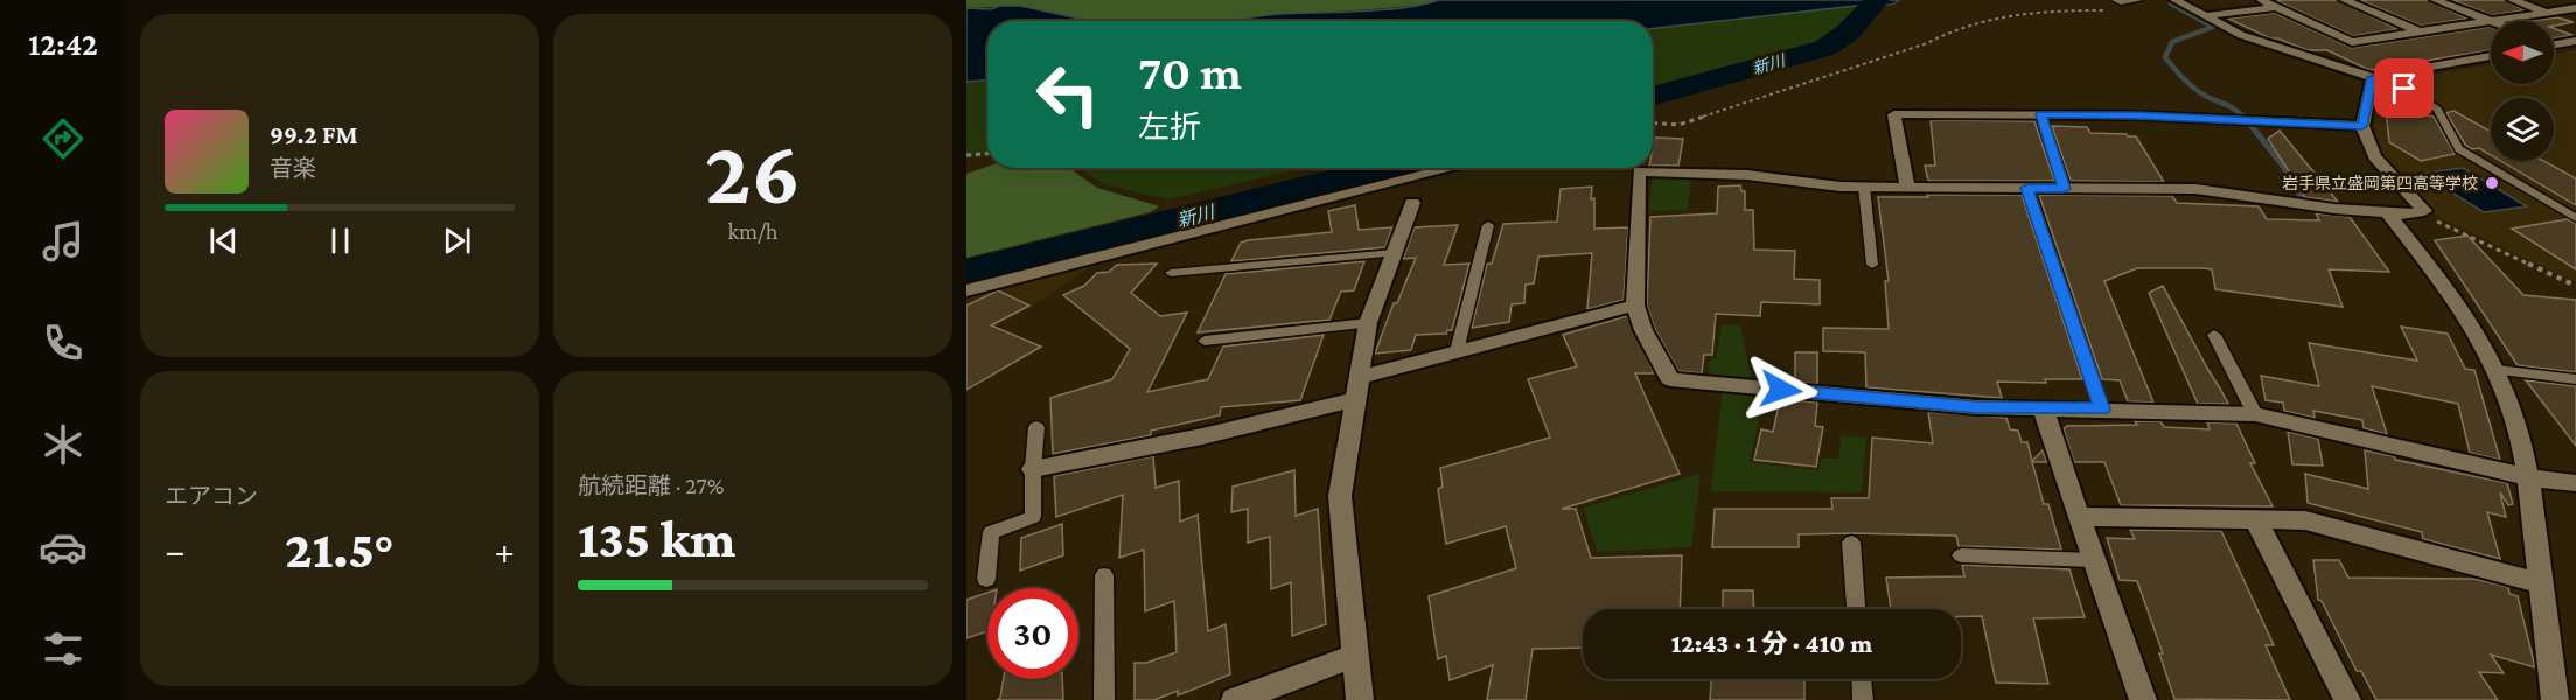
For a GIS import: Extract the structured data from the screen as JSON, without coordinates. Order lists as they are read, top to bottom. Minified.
{"water":["新川"],"places":["岩手県立盛岡第四高等学校"],"north":"left","page":{"tabs":"12:42","tile":[["26","km/h"],"エアコン",["航続距離 · 27%","135 km"]],"turn":["70 m","左折"],"song":["99.2 FM","音楽"],"heat":["−","21.5°","+"],"limit":"30","trip":"12:43 · 1 分 · 410 m"}}
